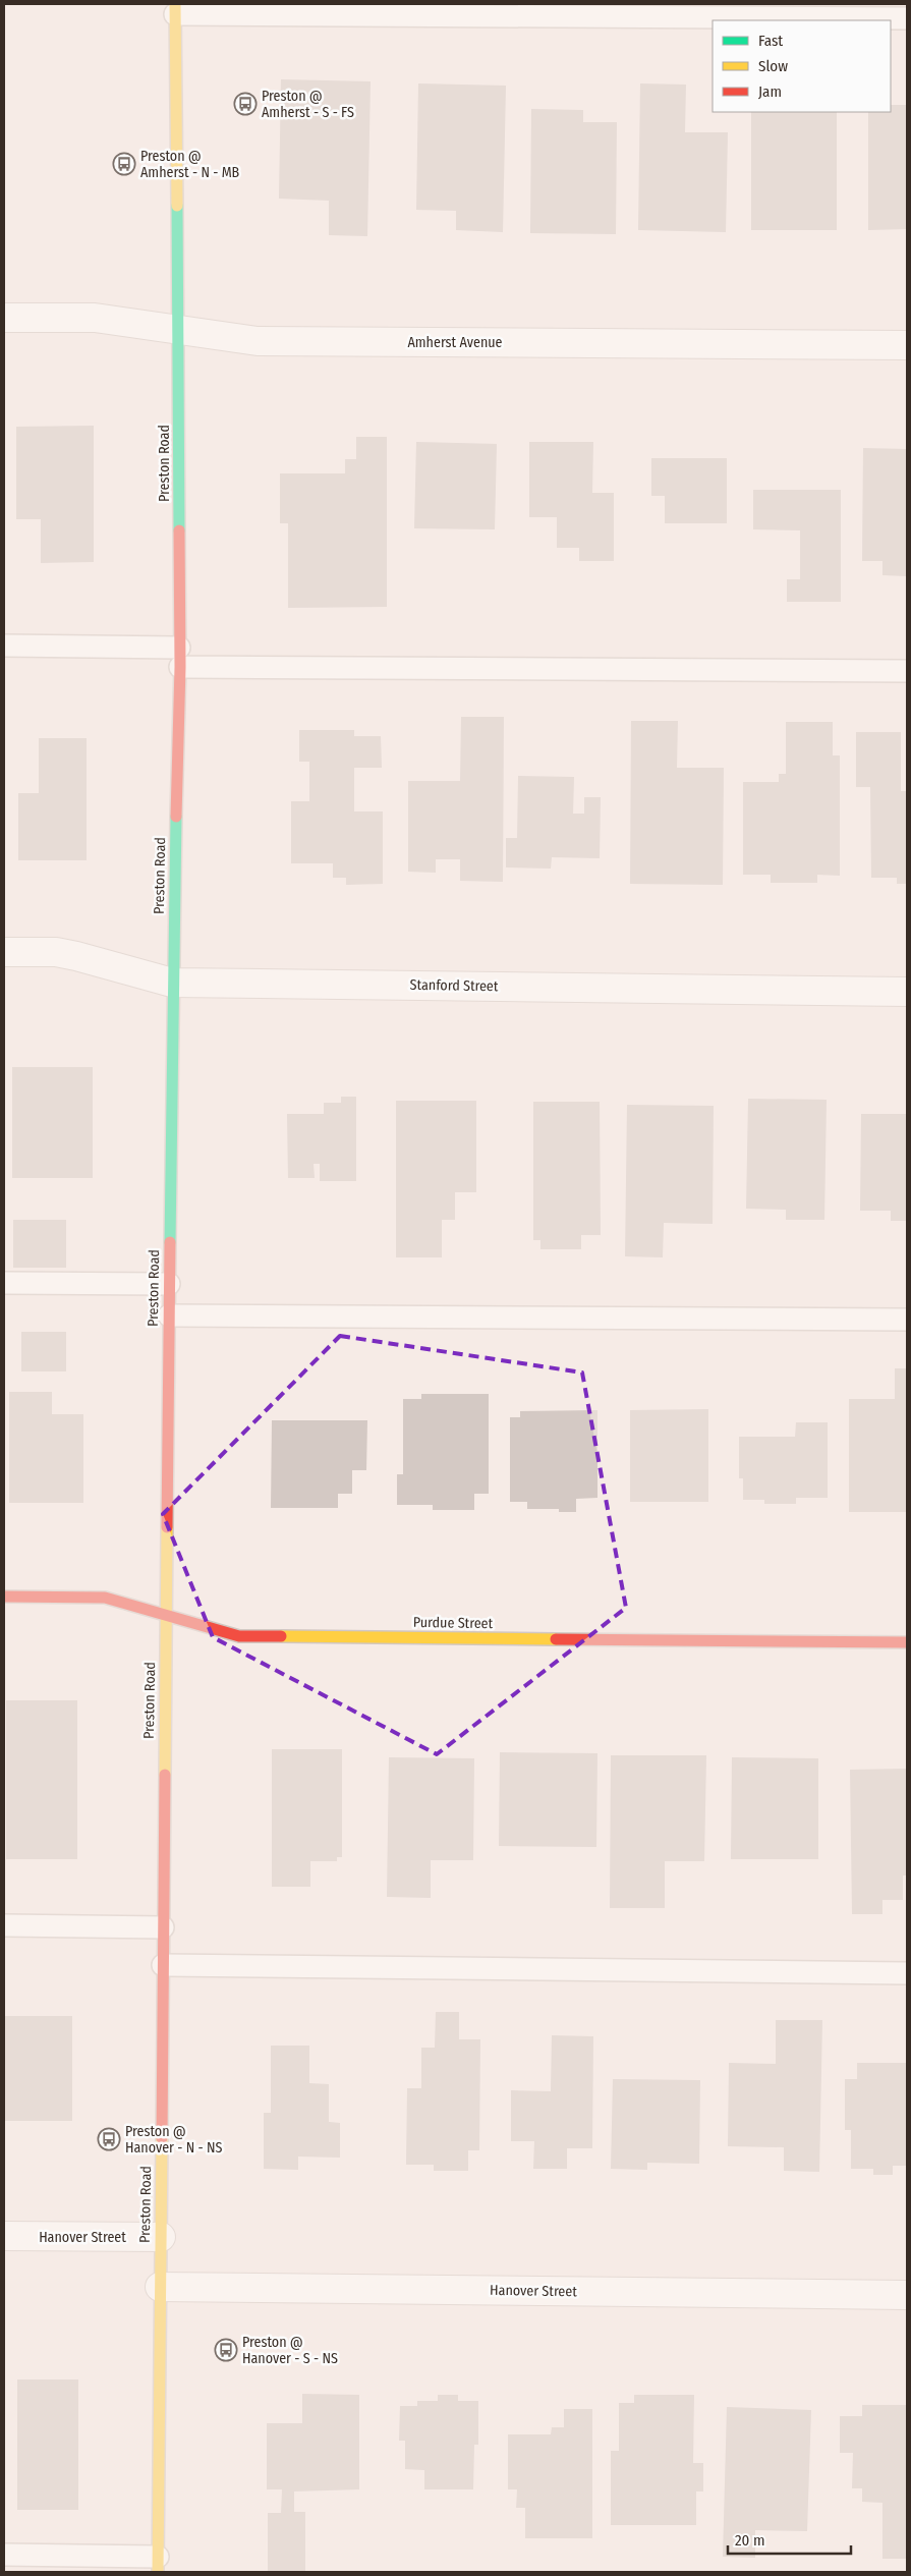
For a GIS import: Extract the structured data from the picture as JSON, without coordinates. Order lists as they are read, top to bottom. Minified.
{"streets":{"main road":["Preston Road","Purdue Street"],"street":["Amherst Avenue","Stanford Street","Hanover Street"]},"crossings":[["Amherst Avenue","Preston Road"],["Preston Road","Stanford Street"],["Preston Road","Purdue Street"],["Preston Road","Hanover Street"]],"places":{"bus stop":["Preston @ Amherst - S - FS","Preston @ Amherst - N - MB","Preston @ Hanover - N - NS","Preston @ Hanover - S - NS"]},"legend":["Fast","Slow","Jam"],"scale_bar":"20 m"}
